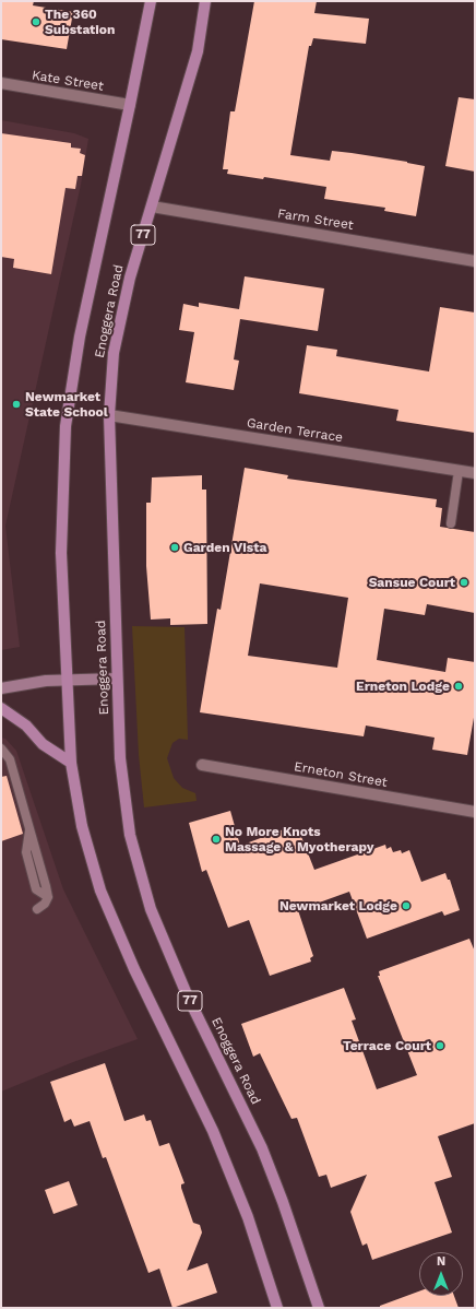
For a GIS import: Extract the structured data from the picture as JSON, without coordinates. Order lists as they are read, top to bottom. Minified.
{"streets":{"main road":["77","Enoggera Road"],"street":["Kate Street","Farm Street","Garden Terrace","Erneton Street"]},"crossings":[["Kate Street","Enoggera Road"],["Farm Street","Enoggera Road"],["Enoggera Road","Garden Terrace"]],"places":["The 360 Substation","Newmarket State School","Garden Vista","Sansue Court","Erneton Lodge","No More Knots Massage & Myotherapy","Newmarket Lodge","Terrace Court"],"north":"top"}
